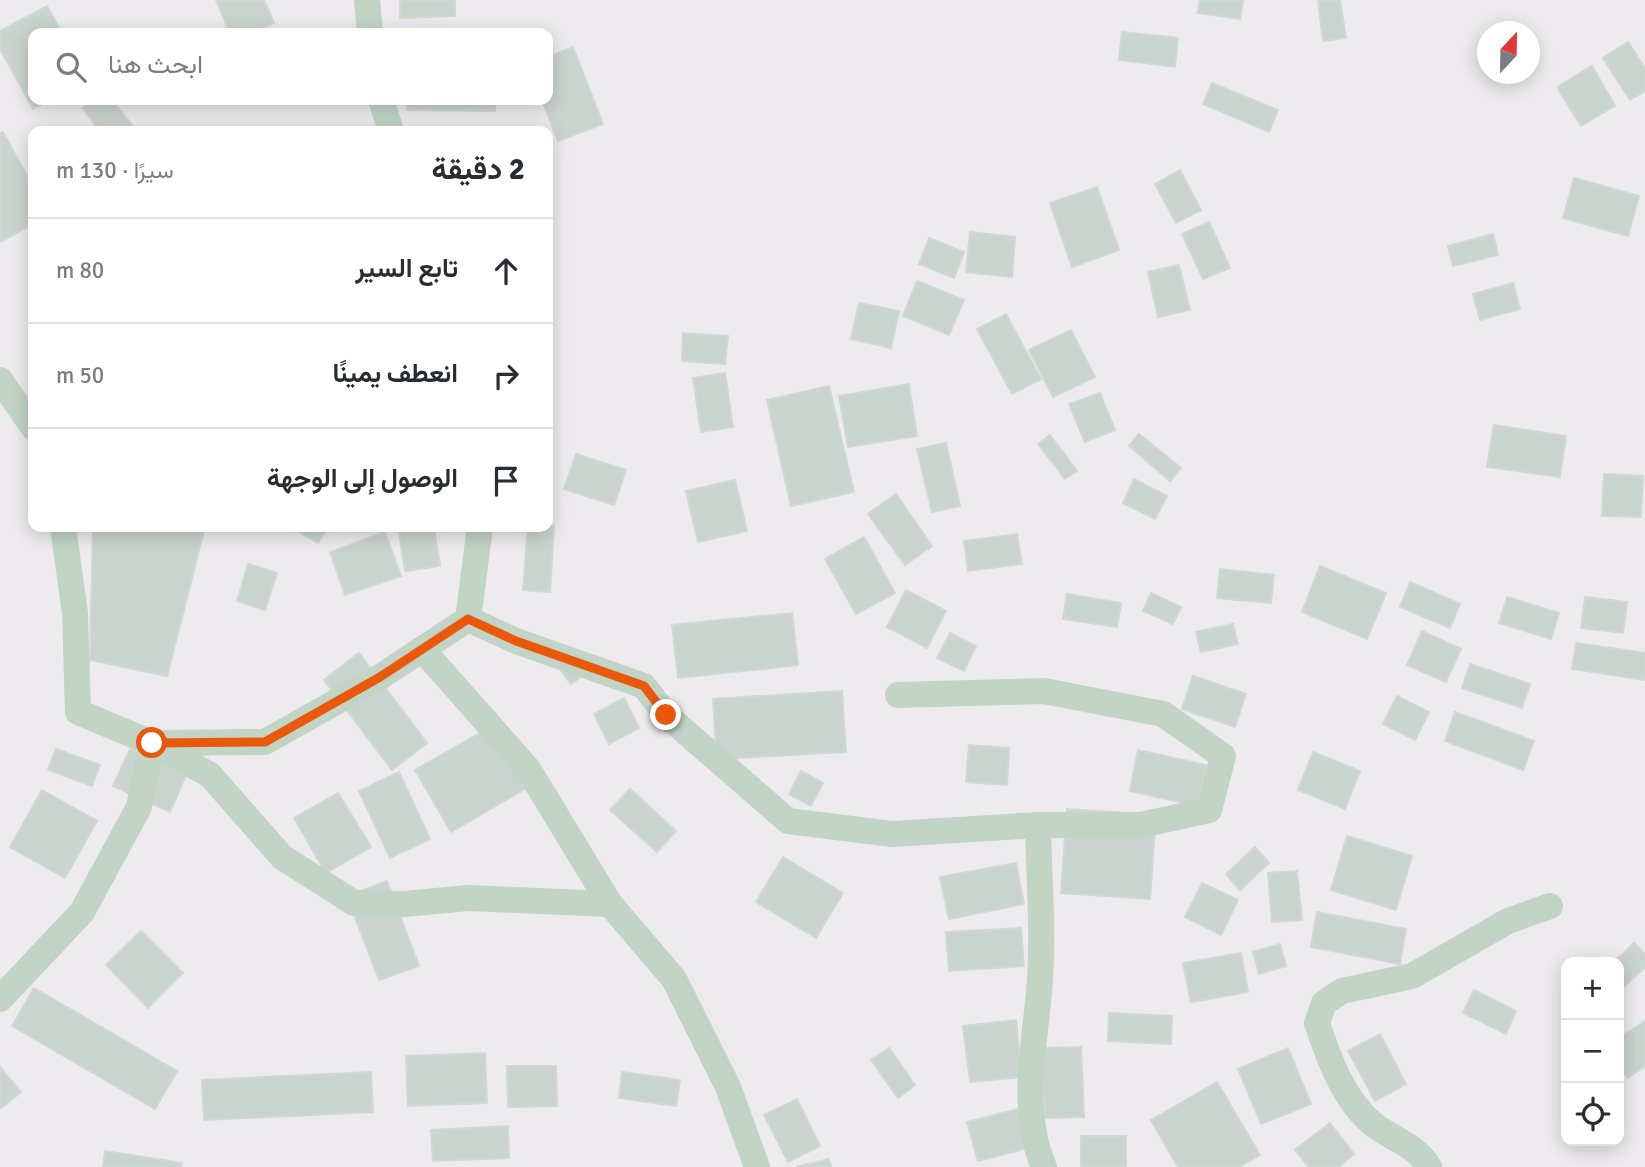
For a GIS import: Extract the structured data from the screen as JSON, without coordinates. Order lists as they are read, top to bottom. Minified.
{"north":"top","page":{"search":"ابحث هنا","heading":["2 دقيقة","سيرًا · 130 m"],"list":[["تابع السير","80 m"],["انعطف يمينًا","50 m"],"الوصول إلى الوجهة"],"map_buttons":["+","−"]}}
